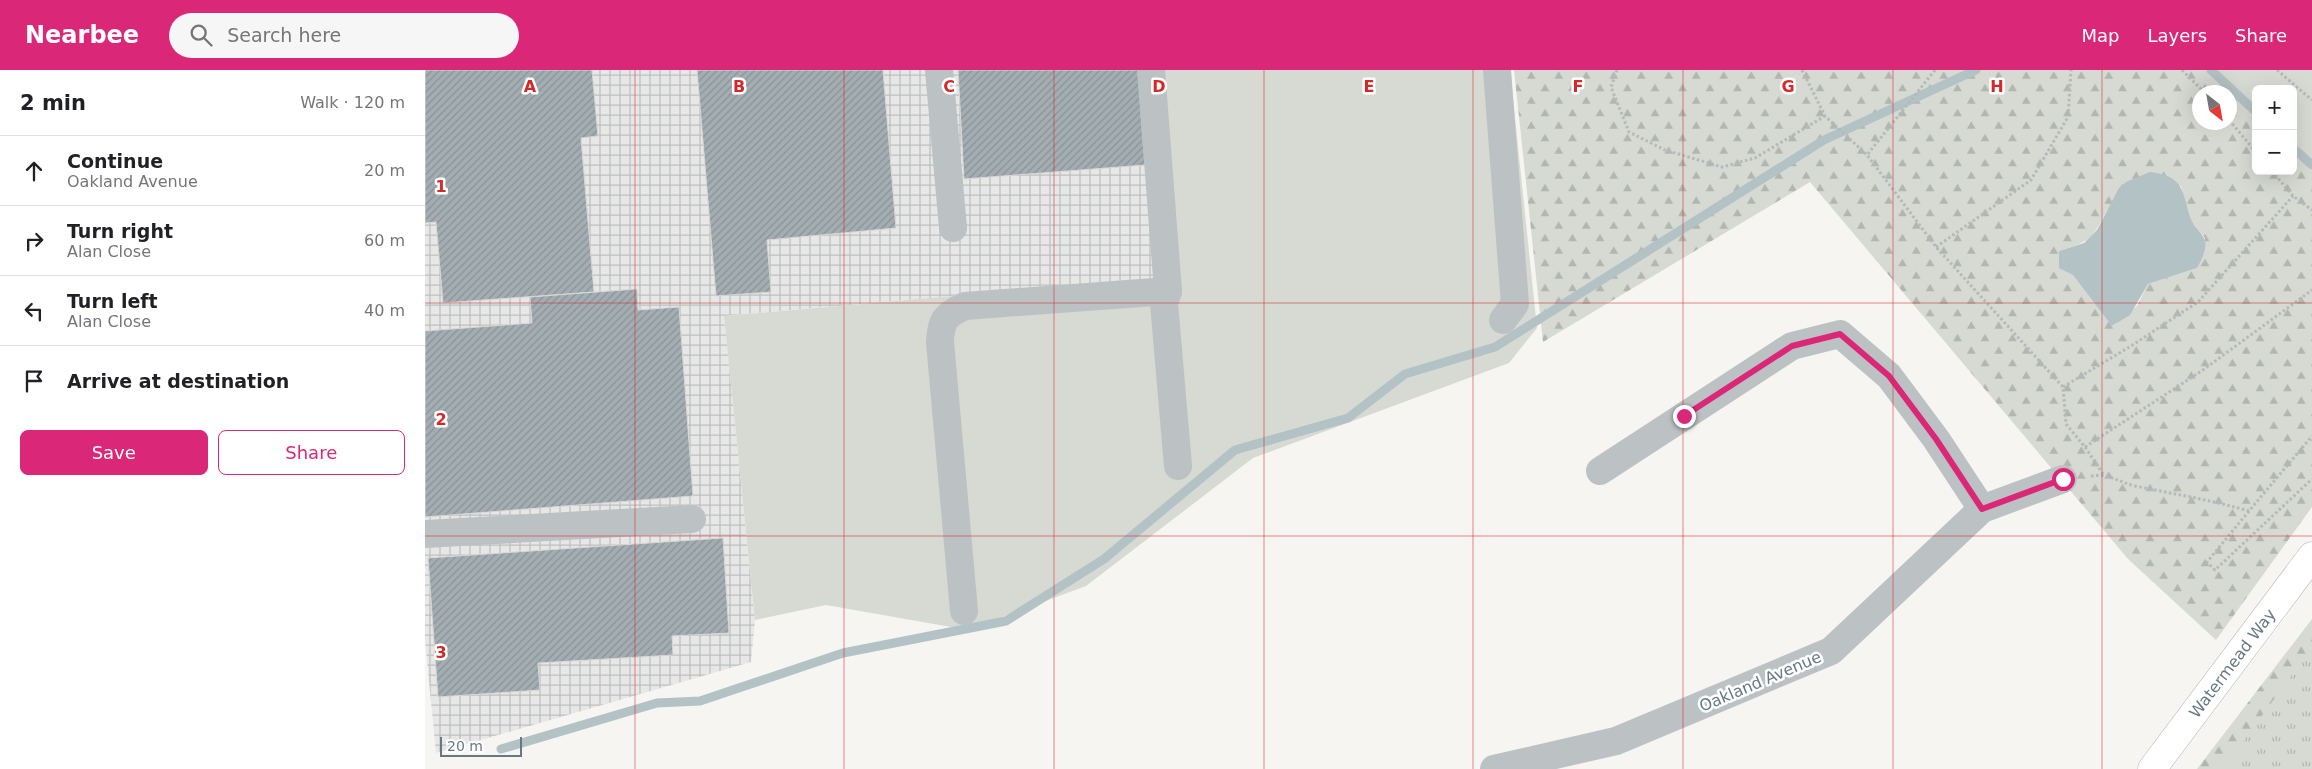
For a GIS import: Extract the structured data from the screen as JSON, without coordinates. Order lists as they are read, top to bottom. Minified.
{"streets":{"highway":["Watermead Way"],"street":["Oakland Avenue"]},"scale_bar":"20 m","north":"bottom right","page":{"header":"Nearbee","search":"Search here","nav":["Map","Layers","Share"],"heading":["2 min","Walk · 120 m"],"map_buttons":["+","−"],"list":[["Continue","Oakland Avenue","20 m"],["Turn right","Alan Close","60 m"],["Turn left","Alan Close","40 m"],"Arrive at destination"],"buttons":["Save","Share"],"scale":"20 m"},"grid":{"columns":["A","B","C","D","E","F","G","H"],"rows":["1","2","3"]}}
